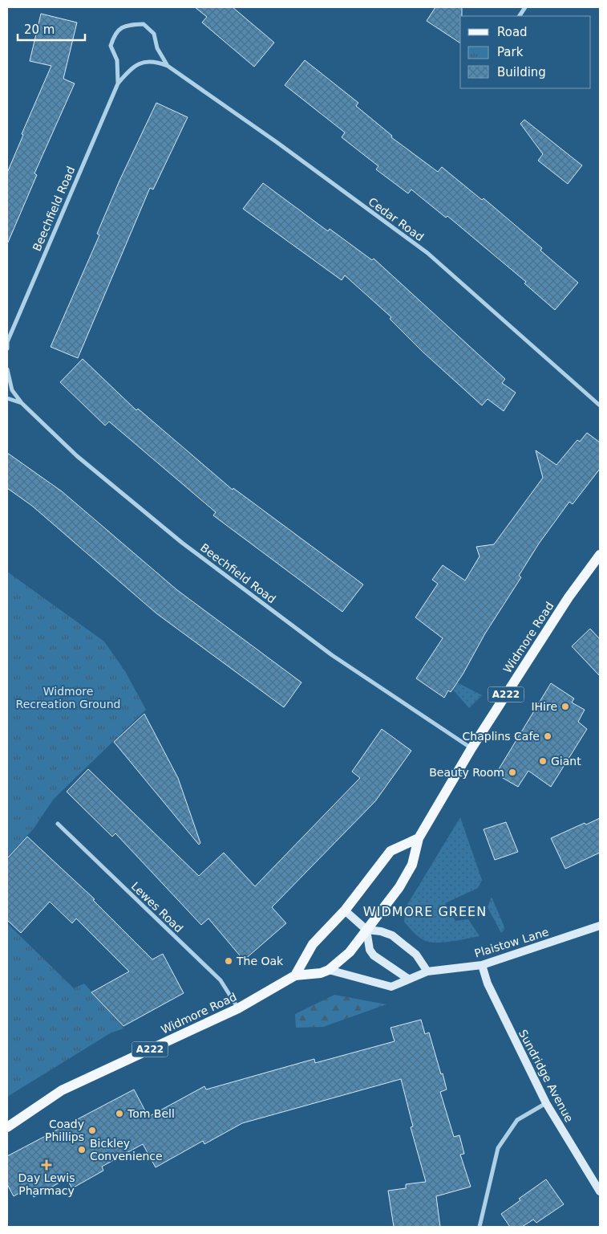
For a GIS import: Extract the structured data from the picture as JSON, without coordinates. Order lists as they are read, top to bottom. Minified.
{"streets":{"main road":["Widmore Road","A222"],"street":["Beechfield Road","Cedar Road","Lewes Road","Plaistow Lane","Sundridge Avenue"]},"crossings":[["Beechfield Road","Cedar Road"],["Beechfield Road","Widmore Road"],["Widmore Road","Lewes Road"],["Widmore Road","Plaistow Lane"],["Plaistow Lane","Sundridge Avenue"]],"districts":["WIDMORE GREEN"],"parks":["Widmore Recreation Ground"],"places":{"other":["IHire","Chaplins Cafe","Giant","Beauty Room","The Oak","Tom Bell","Coady Phillips","Bickley Convenience"],"health":["Day Lewis Pharmacy"]},"legend":["Road","Park","Building"],"scale_bar":"20 m"}
